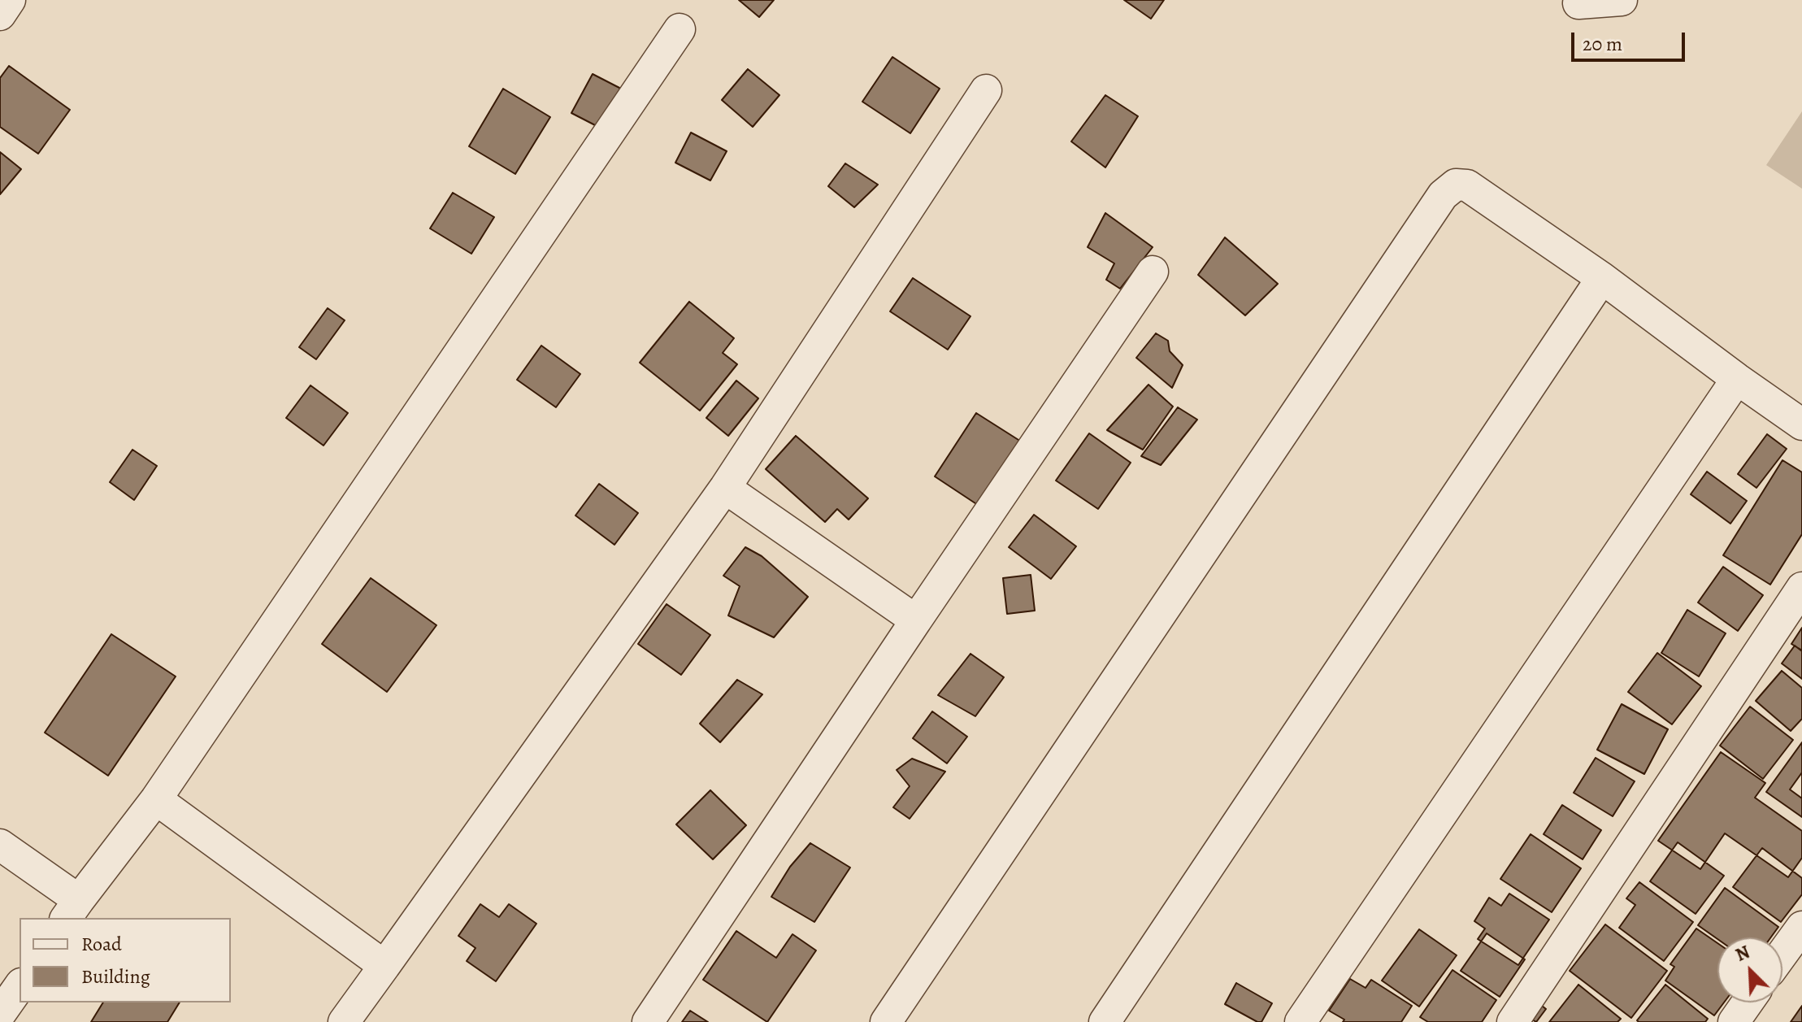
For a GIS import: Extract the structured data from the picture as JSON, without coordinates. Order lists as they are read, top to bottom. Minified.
{"legend":["Road","Building"],"scale_bar":"20 m","north":"top left"}
